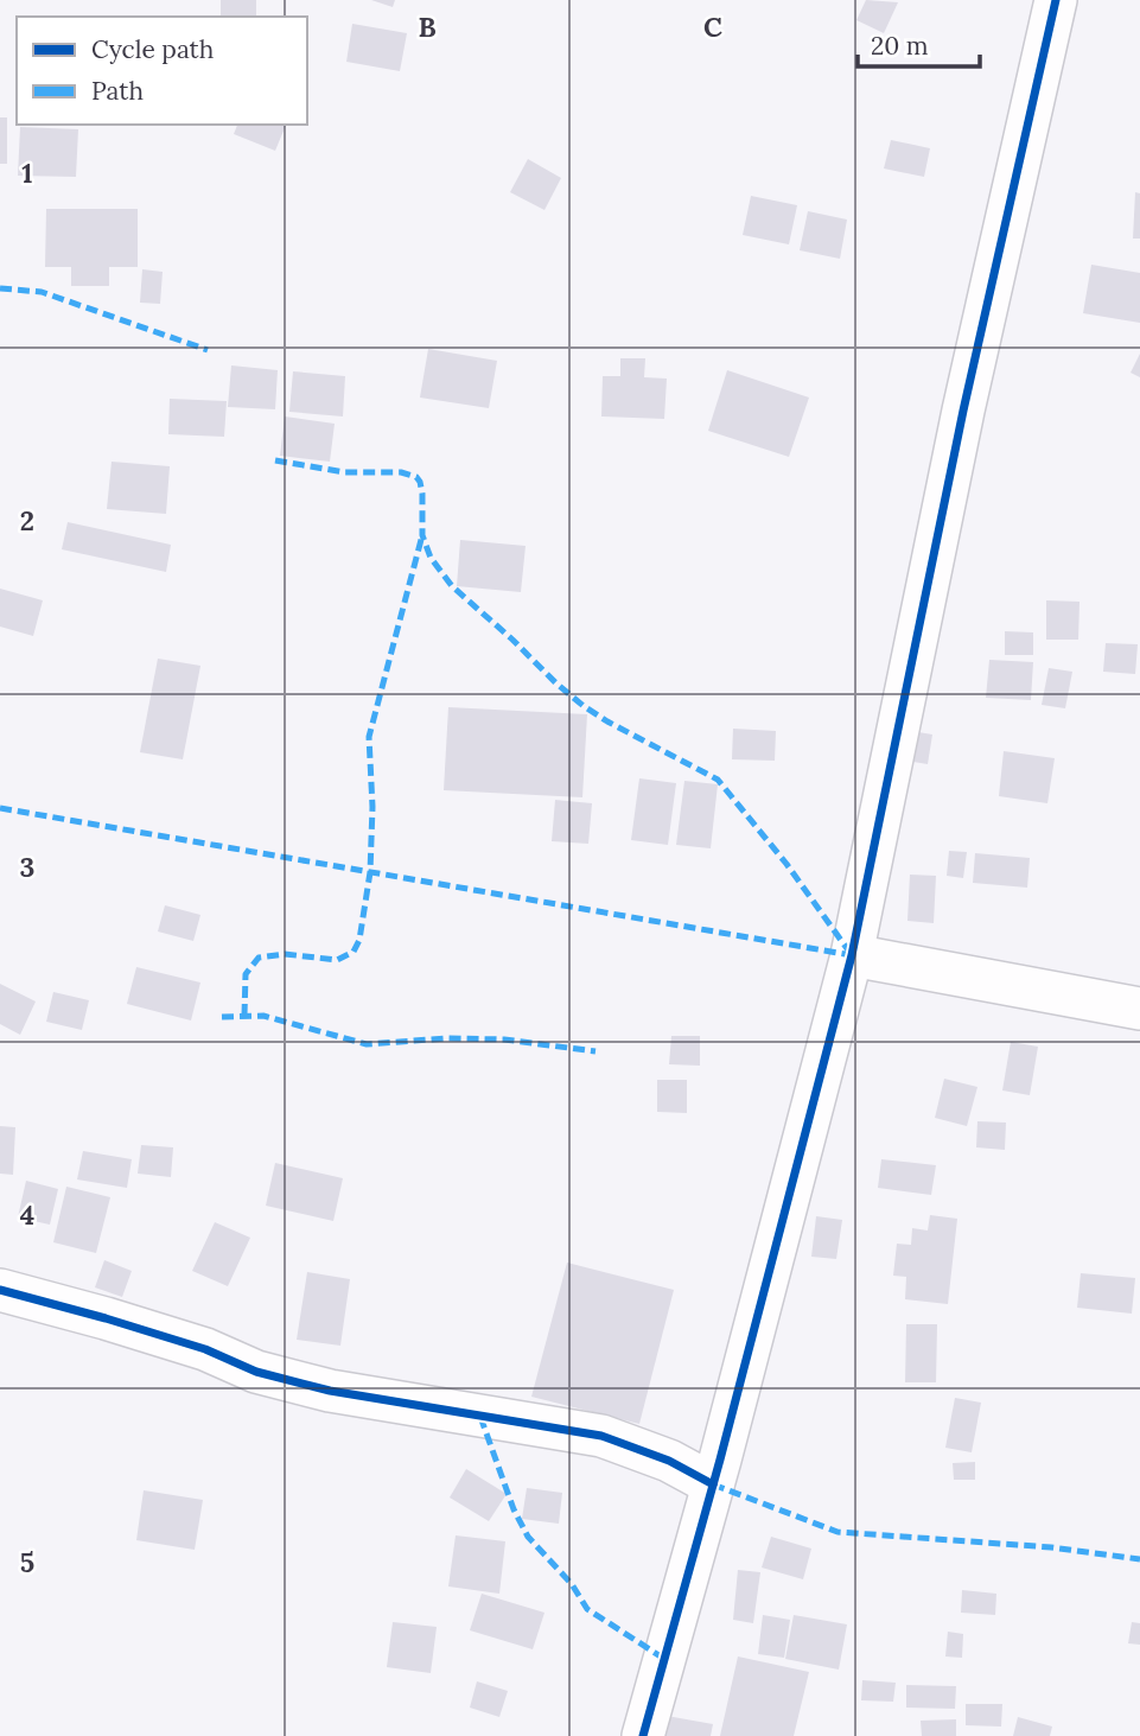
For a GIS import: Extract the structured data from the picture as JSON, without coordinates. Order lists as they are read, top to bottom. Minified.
{"legend":["Cycle path","Path"],"scale_bar":"20 m","grid":{"columns":["B","C"],"rows":["1","2","3","4","5"]}}
